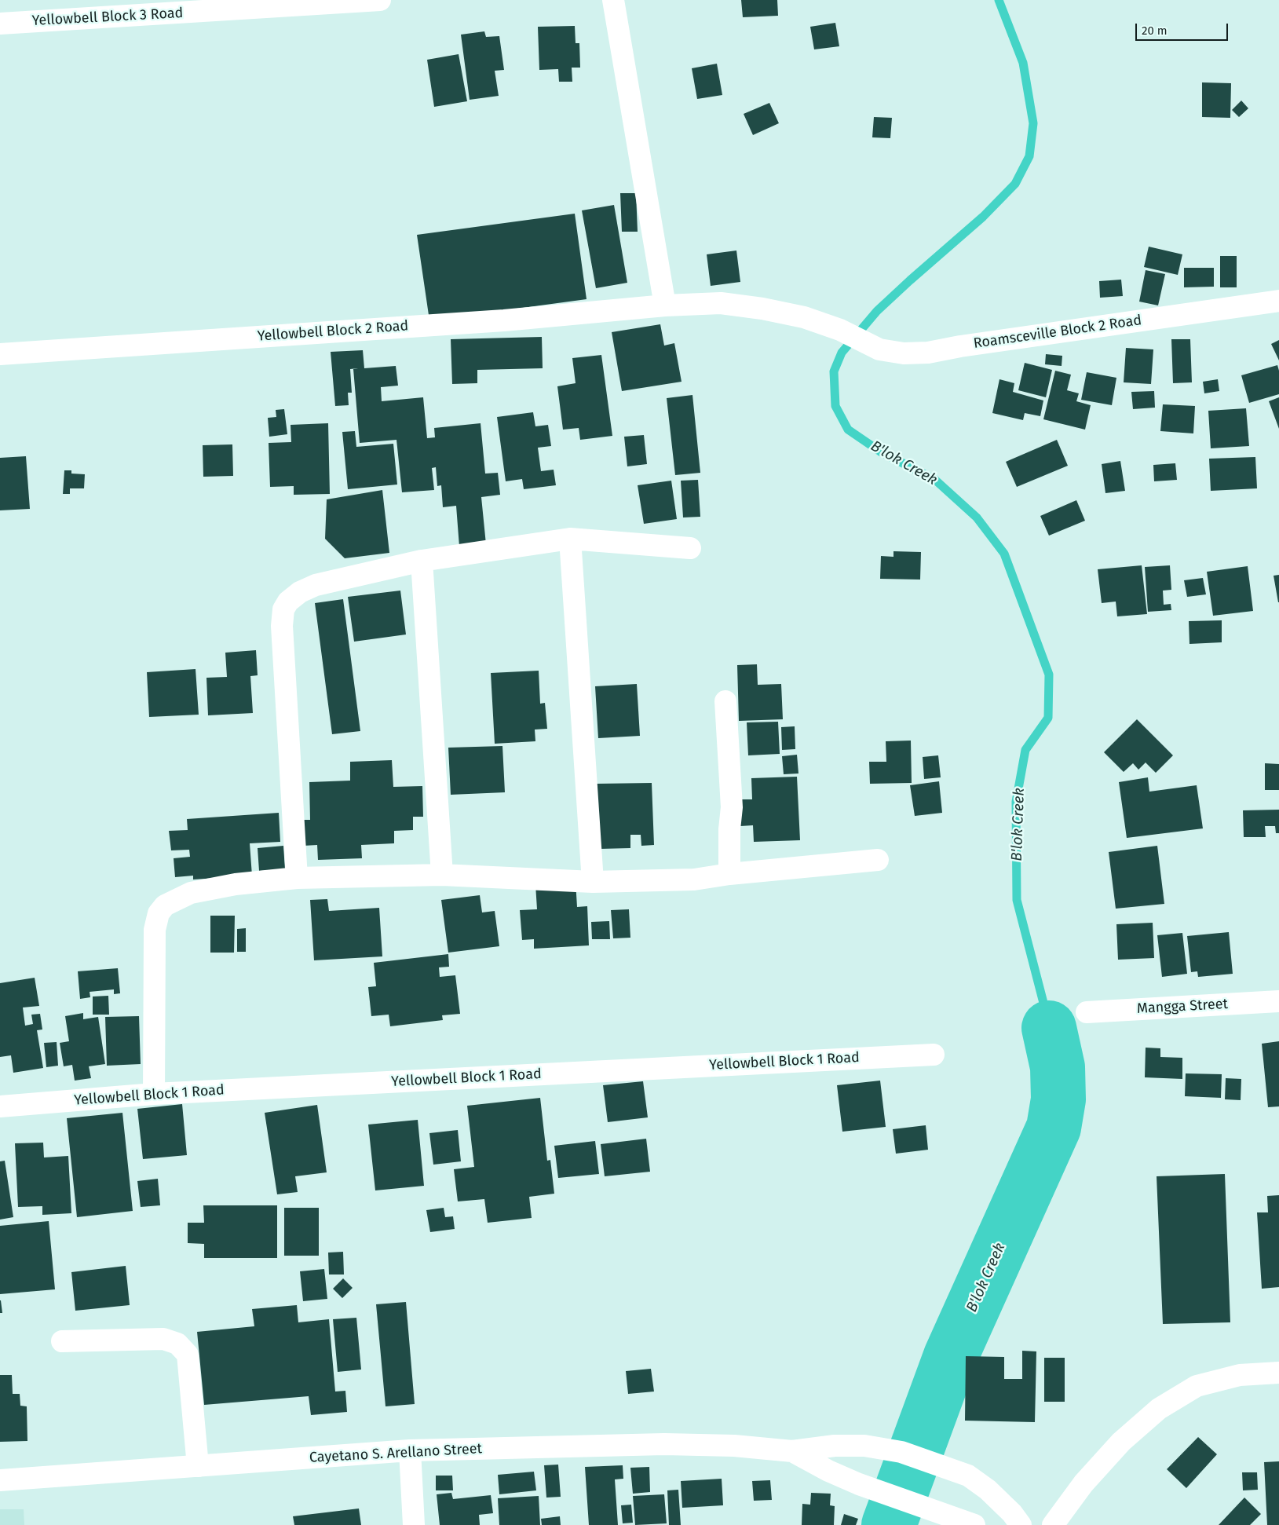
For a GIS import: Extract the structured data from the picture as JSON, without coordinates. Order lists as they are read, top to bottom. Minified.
{"streets":{"street":["Yellowbell Block 3 Road","Yellowbell Block 2 Road","Roamsceville Block 2 Road","Mangga Street","Yellowbell Block 1 Road","Cayetano S. Arellano Street"]},"crossings":[["Yellowbell Block 2 Road","Roamsceville Block 2 Road"]],"water":["B'lok Creek"],"scale_bar":"20 m"}
